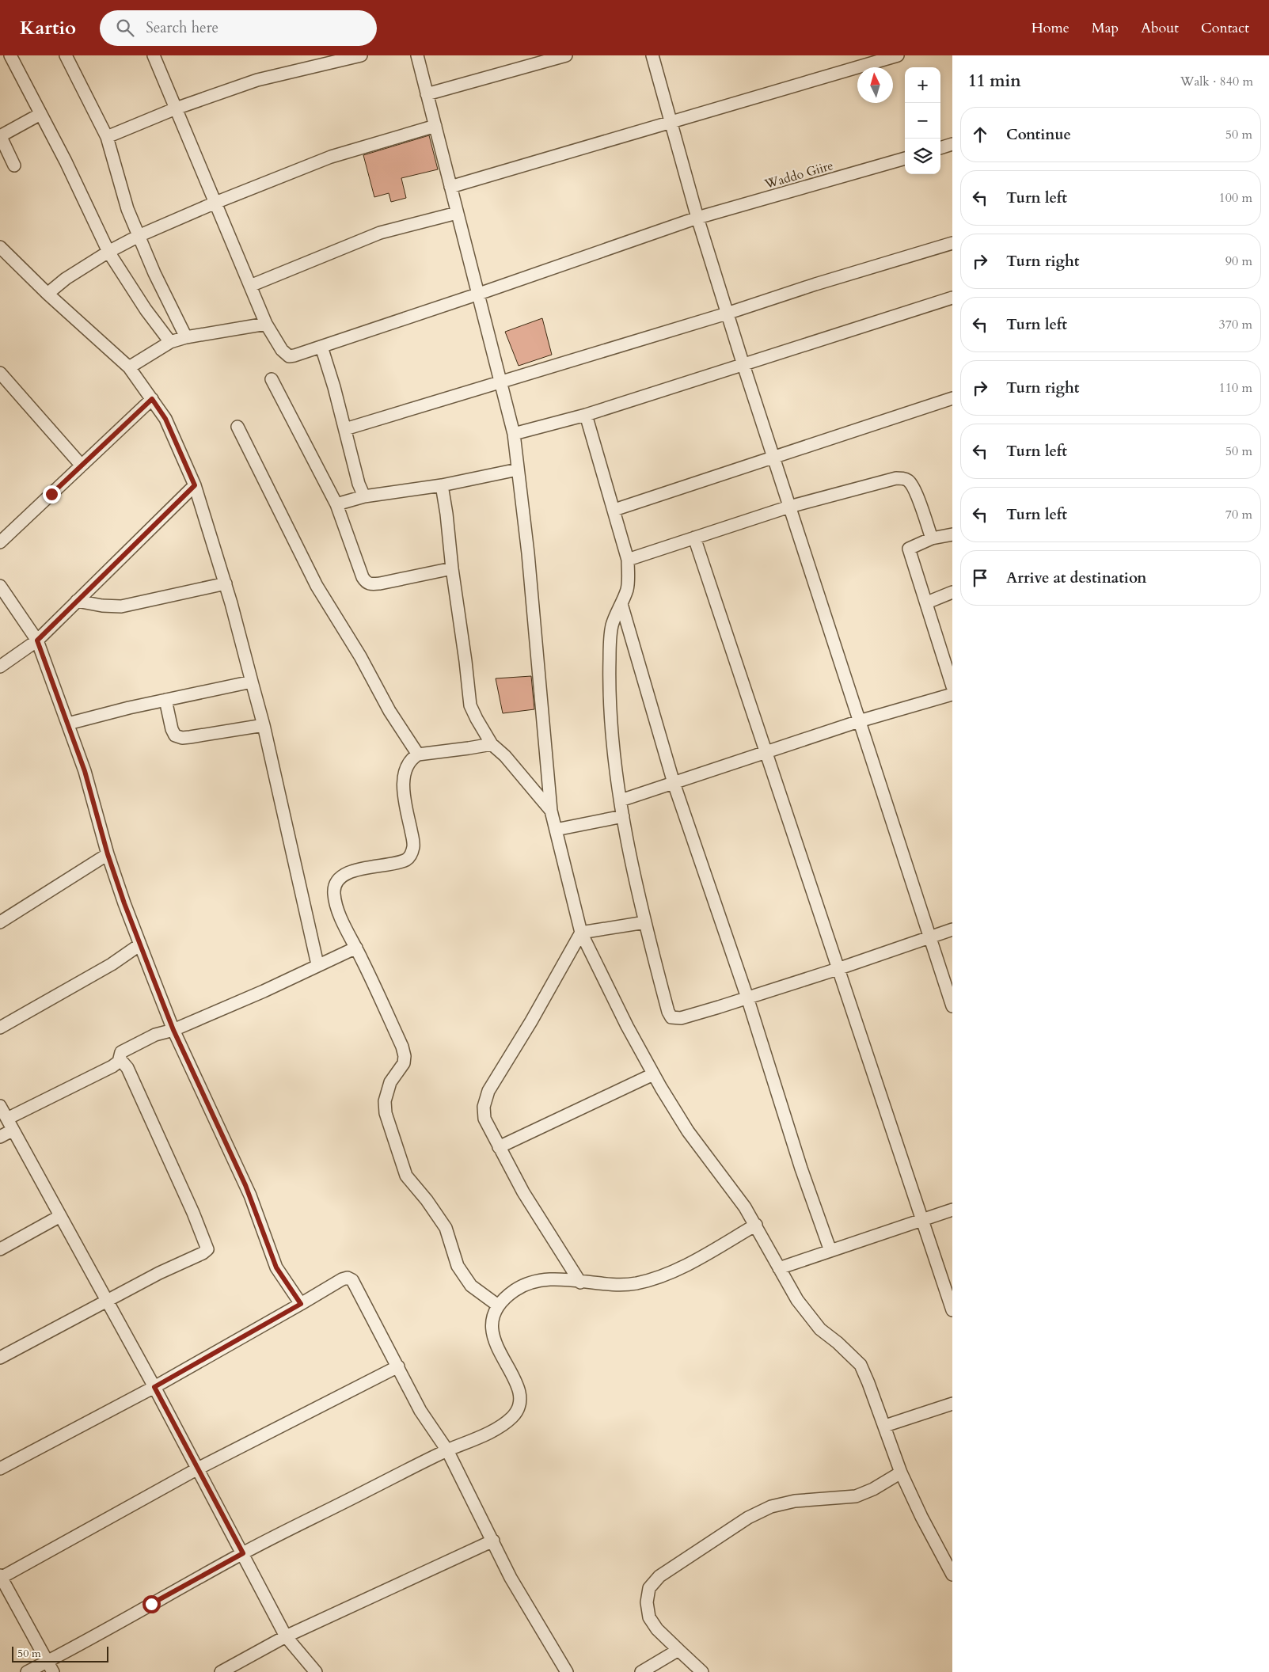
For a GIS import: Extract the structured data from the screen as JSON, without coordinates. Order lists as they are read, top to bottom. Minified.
{"streets":{"street":["Waddo Giire"]},"scale_bar":"50 m","north":"top","page":{"header":"Kartio","search":"Search here","nav":["Home","Map","About","Contact"],"heading":["11 min","Walk · 840 m"],"map_buttons":["+","−"],"list":[["Continue","50 m"],["Turn left","100 m"],["Turn right","90 m"],["Turn left","370 m"],["Turn right","110 m"],["Turn left","50 m"],["Turn left","70 m"],"Arrive at destination"],"scale":"50 m"}}
